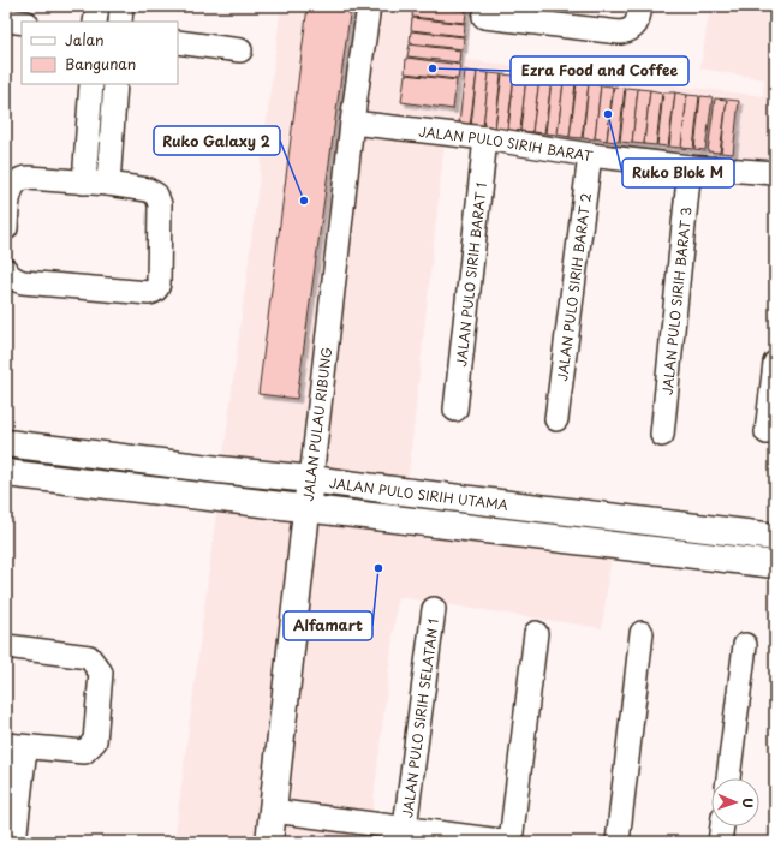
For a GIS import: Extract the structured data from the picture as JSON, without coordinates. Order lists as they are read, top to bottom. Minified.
{"streets":{"main road":["JALAN PULAU RIBUNG","JALAN PULO SIRIH UTAMA"],"street":["JALAN PULO SIRIH BARAT","JALAN PULO SIRIH BARAT 1","JALAN PULO SIRIH BARAT 2","JALAN PULO SIRIH BARAT 3","JALAN PULO SIRIH SELATAN 1"]},"crossings":[["JALAN PULO SIRIH BARAT","JALAN PULO SIRIH BARAT 1"],["JALAN PULO SIRIH BARAT","JALAN PULO SIRIH BARAT 2"],["JALAN PULO SIRIH BARAT","JALAN PULO SIRIH BARAT 3"],["JALAN PULO SIRIH BARAT","JALAN PULAU RIBUNG"],["JALAN PULAU RIBUNG","JALAN PULO SIRIH UTAMA"]],"places":["Ezra Food and Coffee","Ruko Blok M","Ruko Galaxy 2","Alfamart"],"legend":["Jalan","Bangunan"],"north":"right"}
